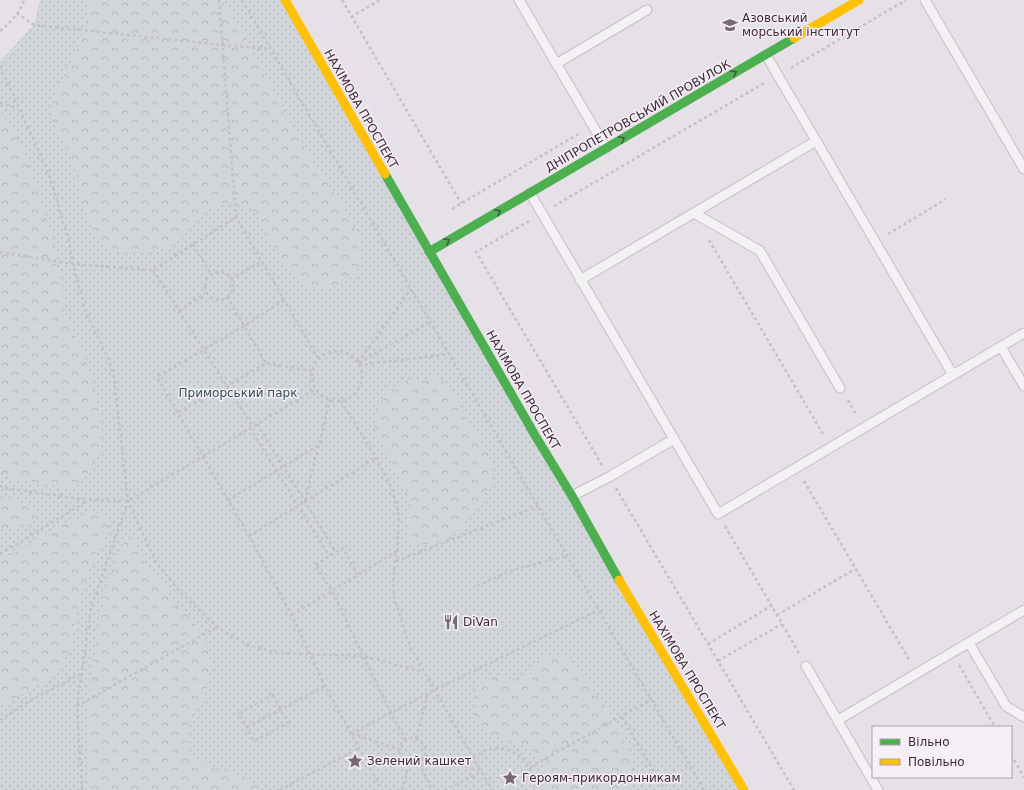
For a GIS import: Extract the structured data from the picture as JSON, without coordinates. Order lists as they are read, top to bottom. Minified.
{"streets":{"main road":["НАХІМОВА ПРОСПЕКТ","ДНІПРОПЕТРОВСЬКИЙ ПРОВУЛОК"]},"crossings":[["НАХІМОВА ПРОСПЕКТ","ДНІПРОПЕТРОВСЬКИЙ ПРОВУЛОК"]],"one_way":["ДНІПРОПЕТРОВСЬКИЙ ПРОВУЛОК"],"parks":["Приморський парк"],"places":{"school or university":["Азовський морський інститут"],"restaurant":["DiVan"],"place":["Зелений кашкет","Героям-прикордонникам"]},"legend":["Вільно","Повільно"]}
